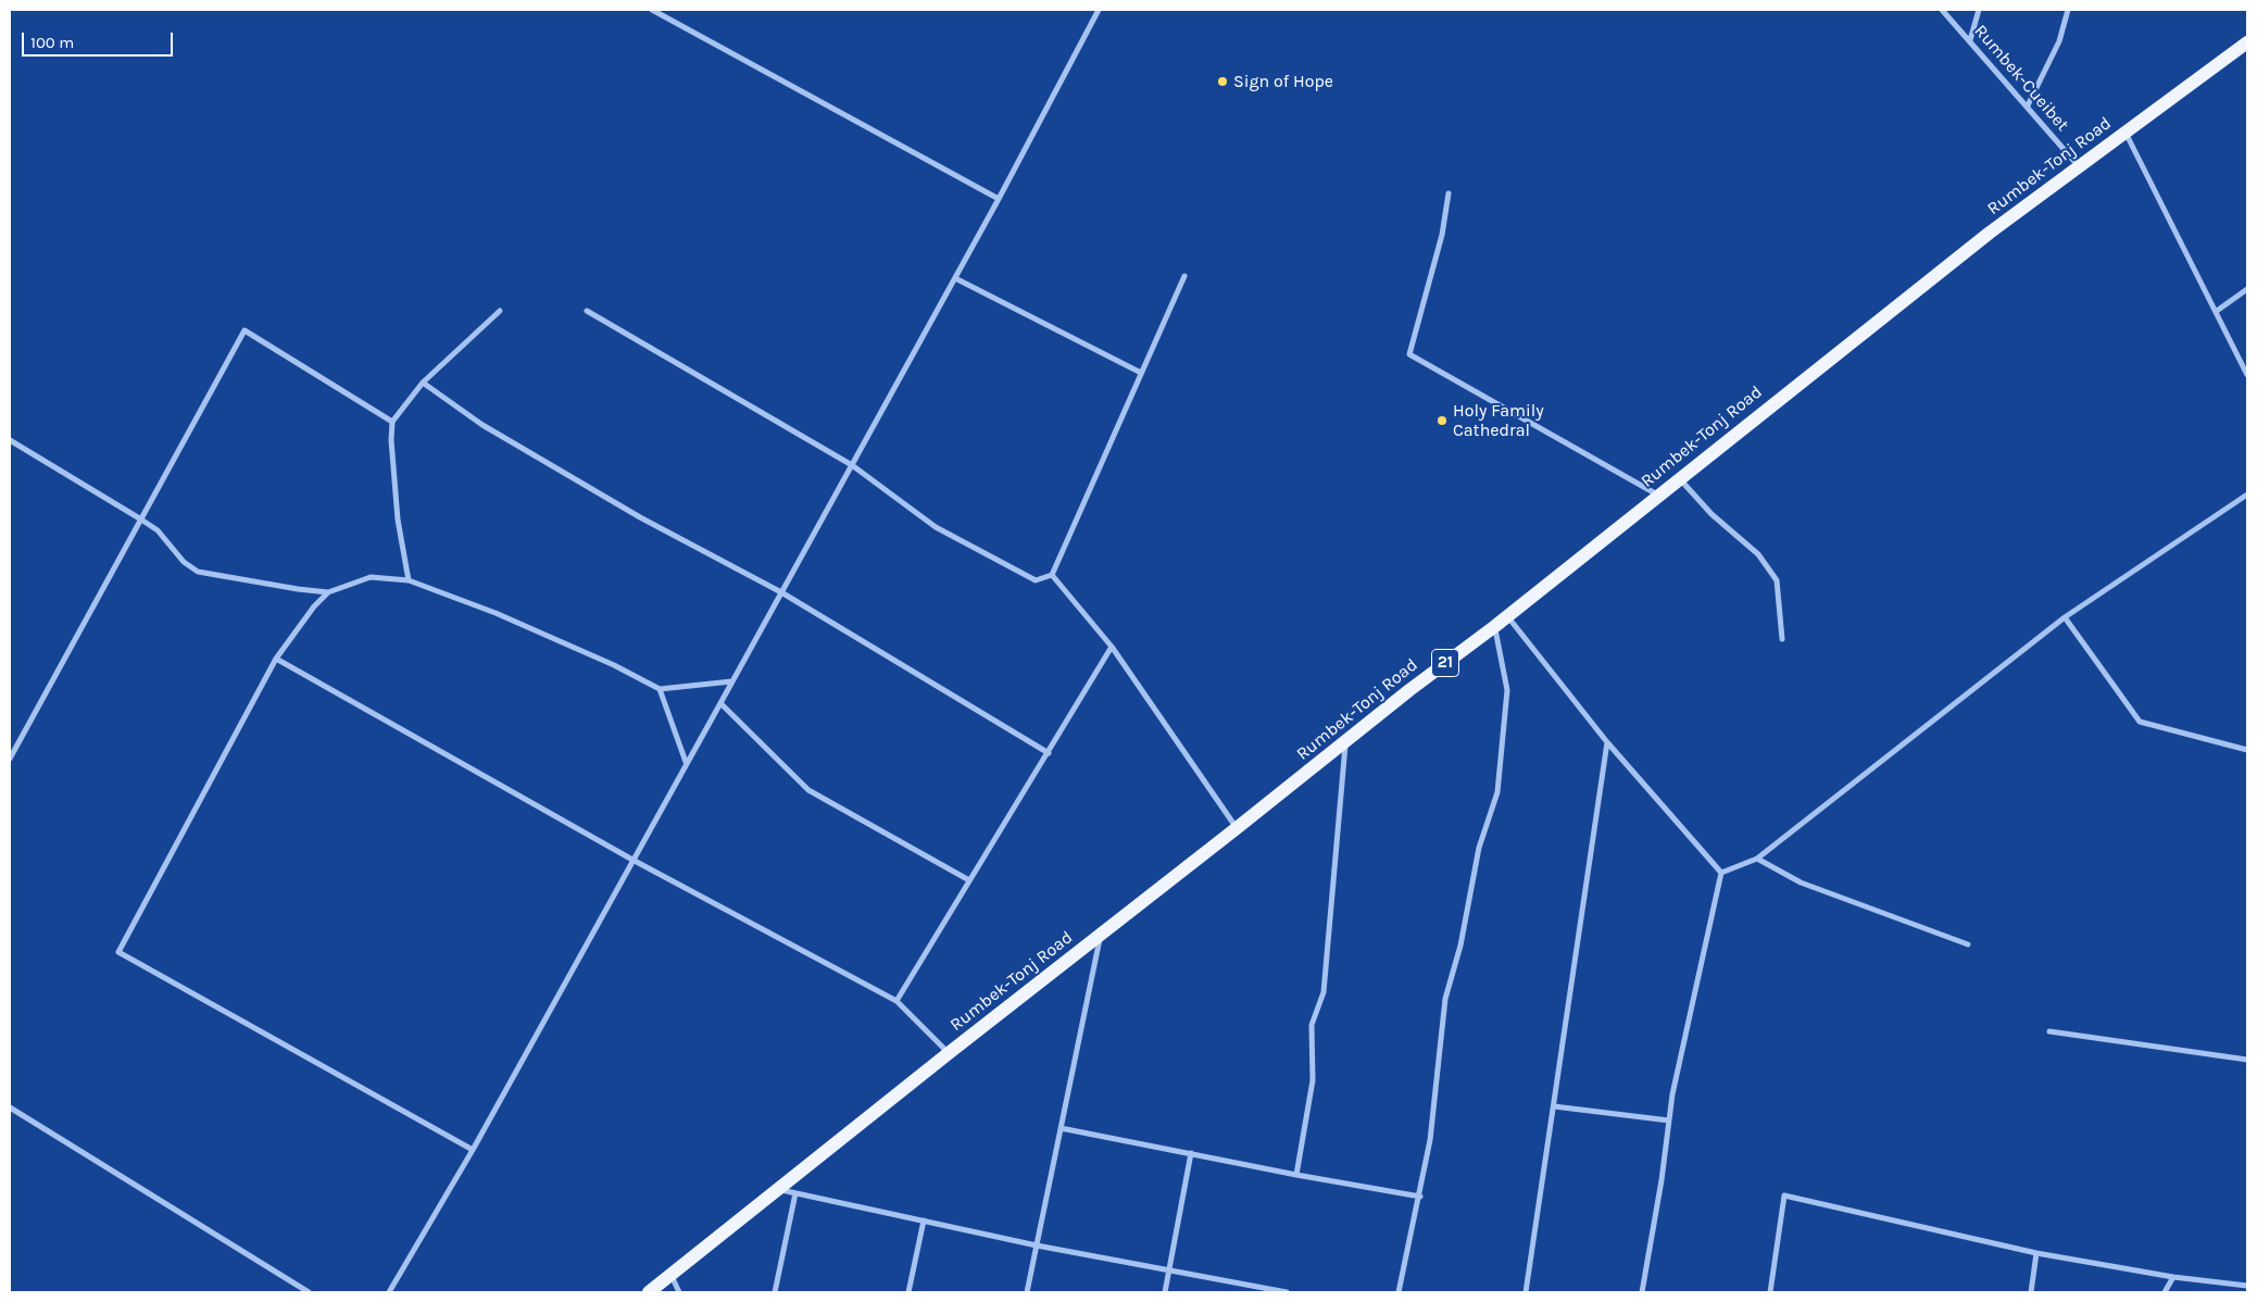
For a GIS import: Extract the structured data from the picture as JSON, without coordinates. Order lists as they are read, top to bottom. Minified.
{"streets":{"main road":["Rumbek-Tonj Road","21"],"street":["Rumbek-Cueibet"]},"crossings":[["Rumbek-Cueibet","Rumbek-Tonj Road"]],"places":["Sign of Hope","Holy Family Cathedral"],"scale_bar":"100 m"}
